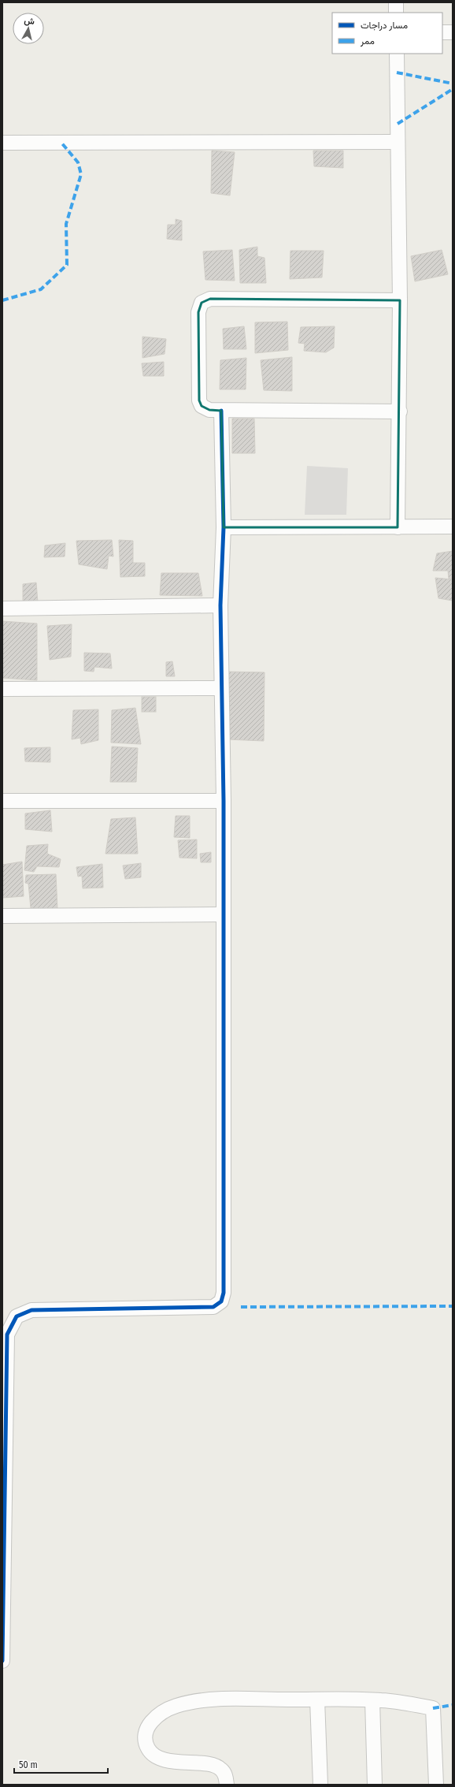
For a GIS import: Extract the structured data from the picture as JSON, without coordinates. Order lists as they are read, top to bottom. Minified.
{"legend":["مسار دراجات","ممر"],"scale_bar":"50 m","north":"top"}
